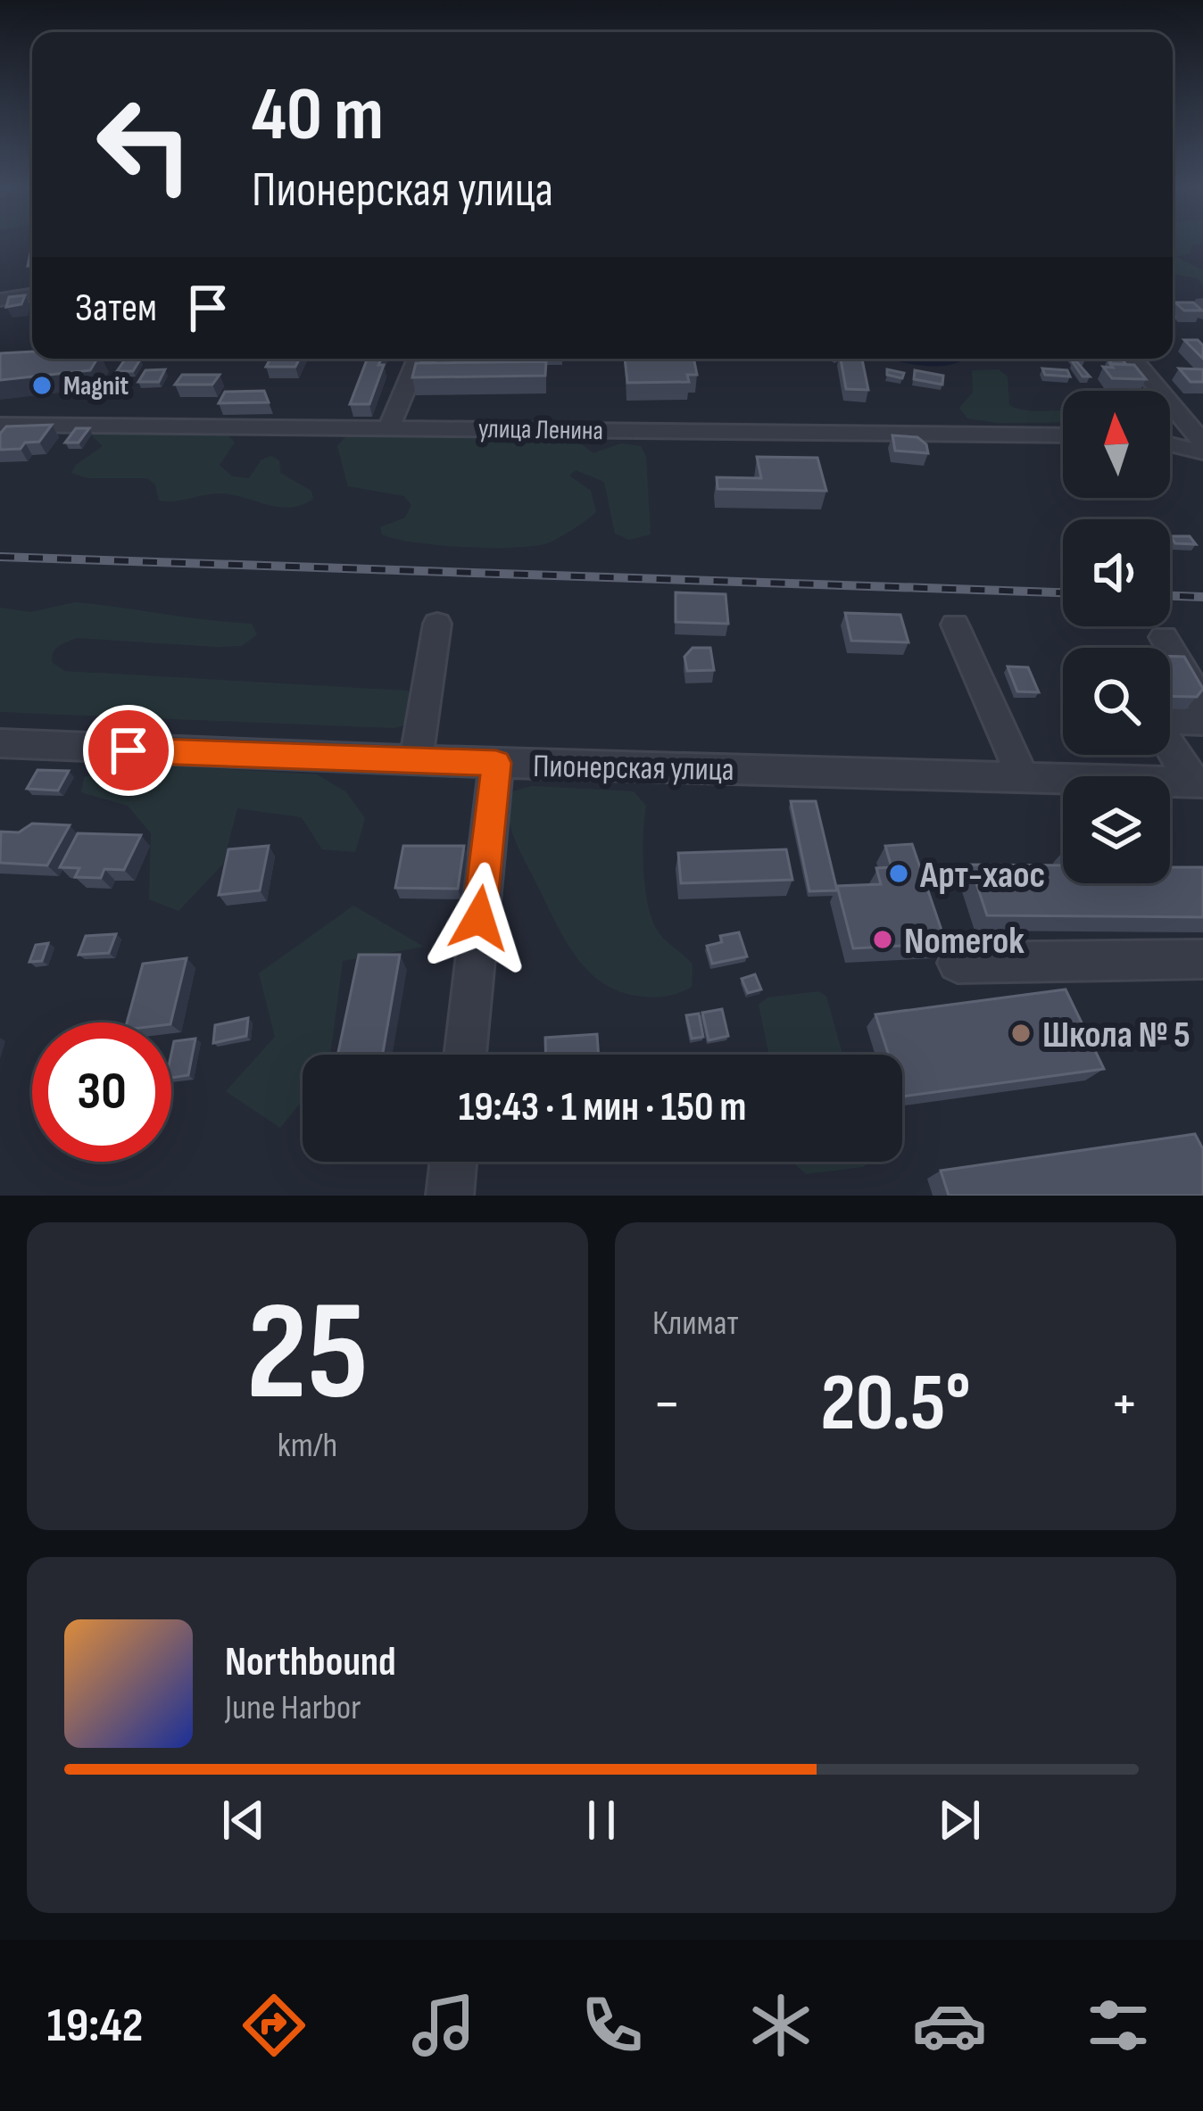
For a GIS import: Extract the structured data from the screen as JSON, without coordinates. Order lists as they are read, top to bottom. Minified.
{"streets":{"street":["улица Ленина","Пионерская улица"]},"places":["Magnit","Арт-хаос","Nomerok","Школа № 5"],"north":"top","page":{"turn":["40 m","Пионерская улица"],"then":"Затем","limit":"30","trip":"19:43 · 1 мин · 150 m","tile":[["25","km/h"],"Климат"],"heat":["−","20.5°","+"],"song":["Northbound","June Harbor"],"tabs":"19:42"}}
